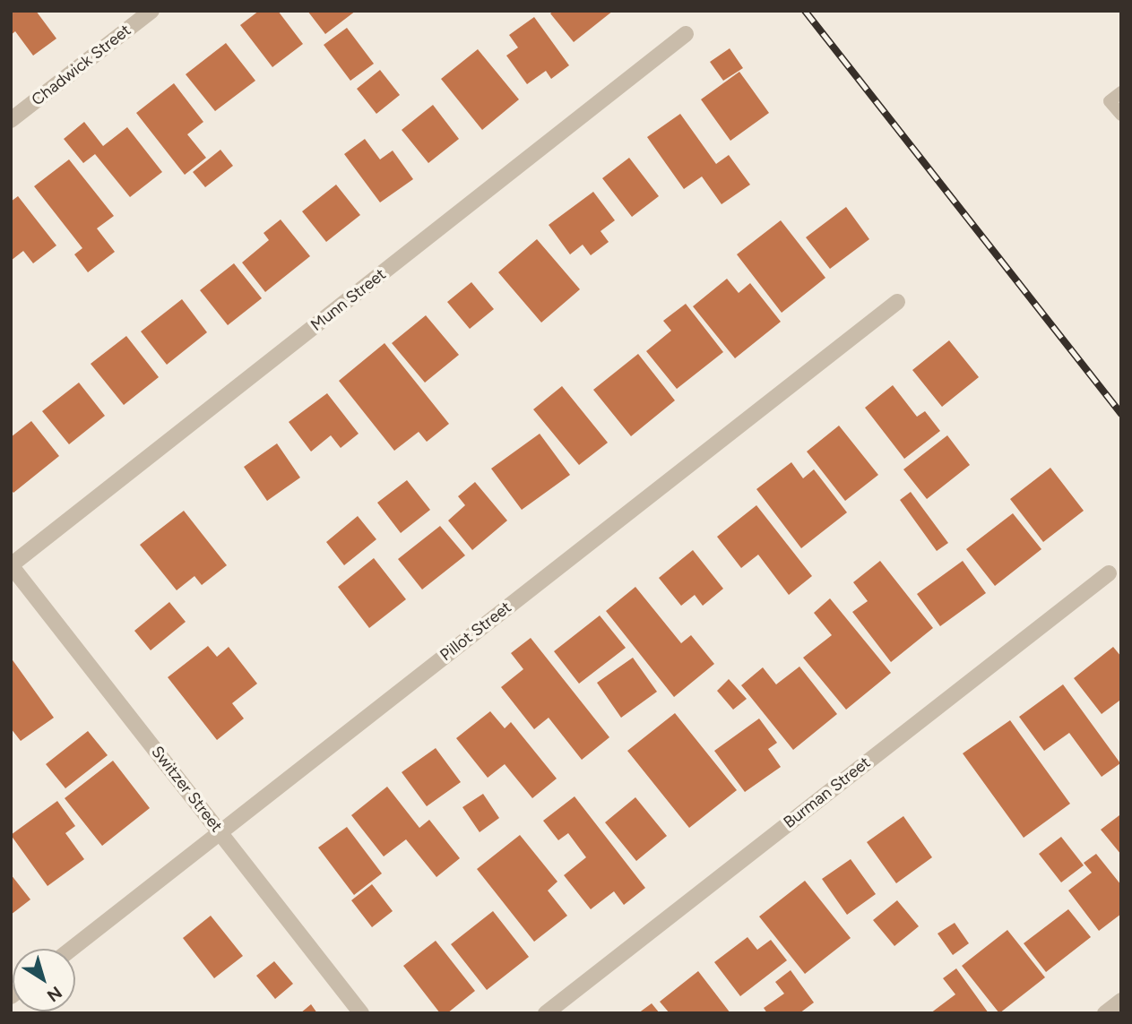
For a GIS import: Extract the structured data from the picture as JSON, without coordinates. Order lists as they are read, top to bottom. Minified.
{"streets":{"street":["Chadwick Street","Munn Street","Pillot Street","Switzer Street","Burman Street"]},"crossings":[["Munn Street","Switzer Street"],["Pillot Street","Switzer Street"]],"north":"bottom right"}
